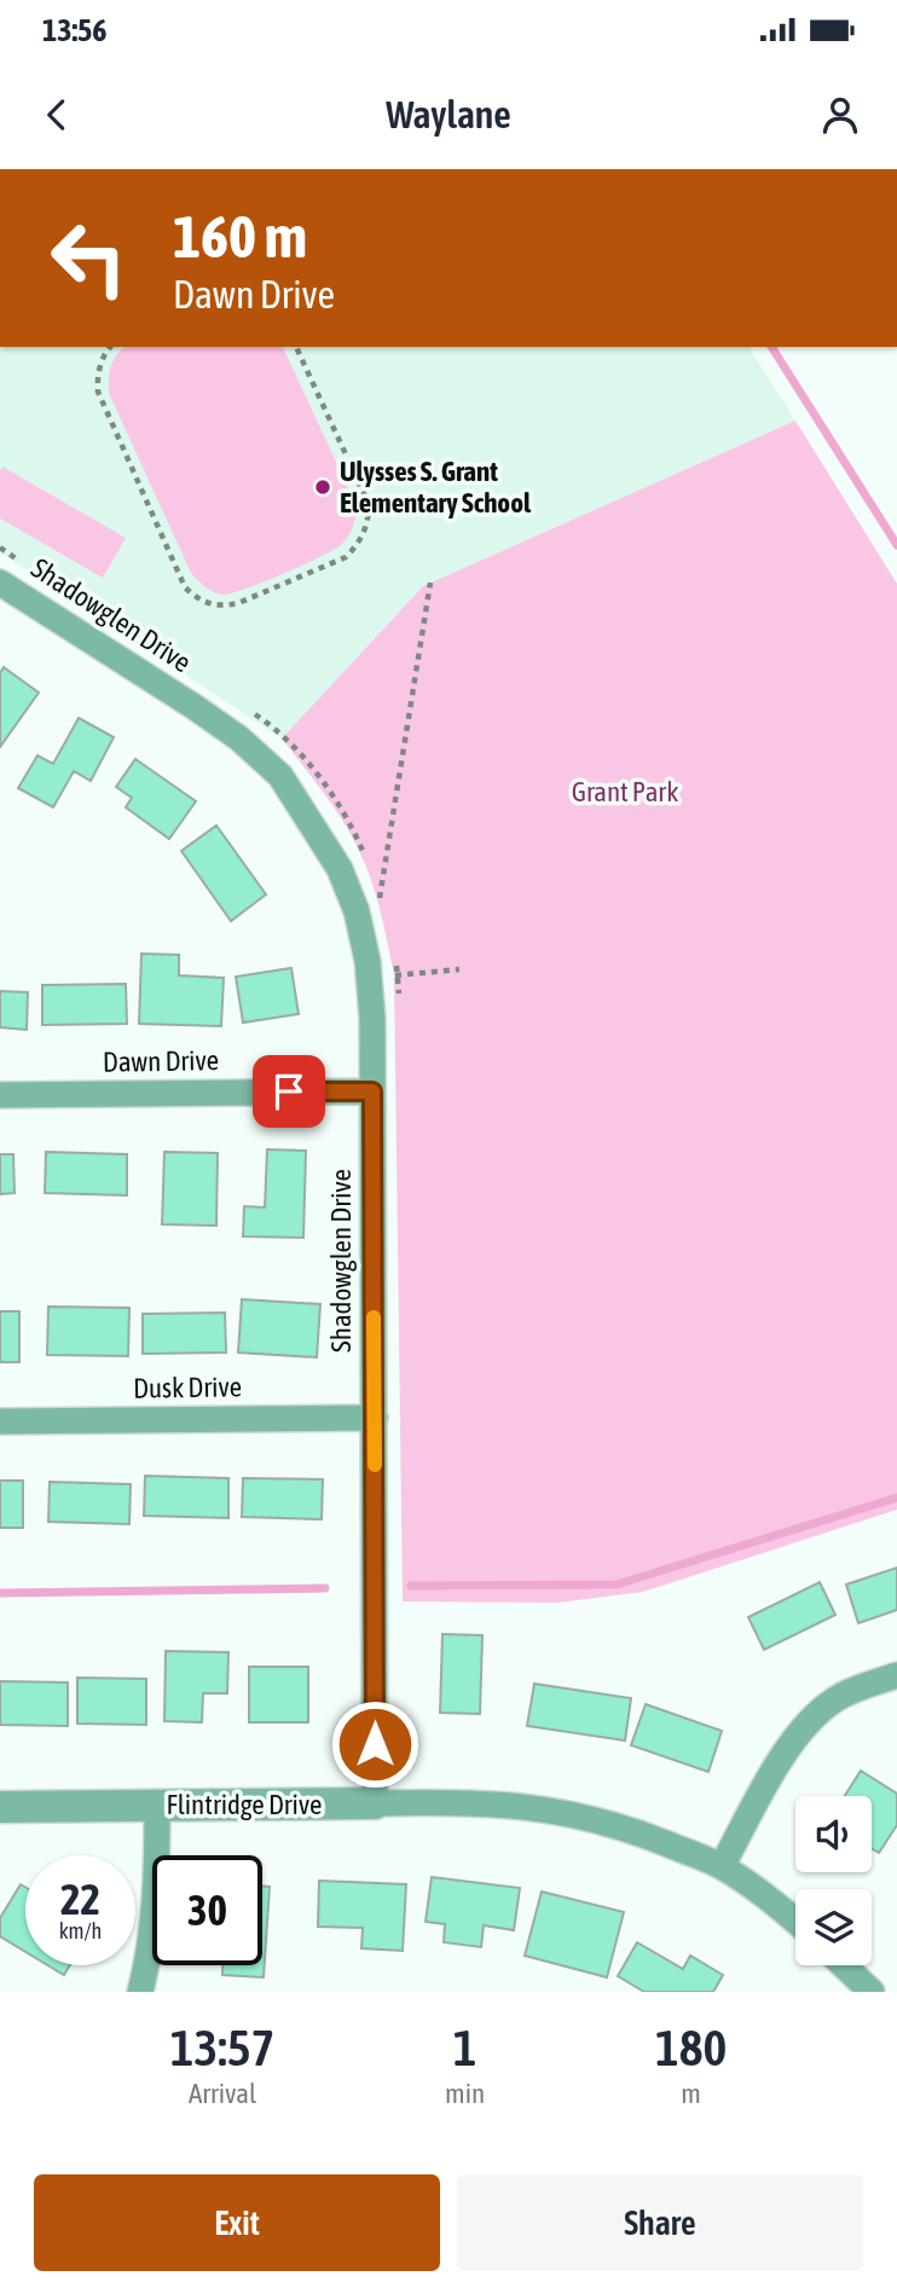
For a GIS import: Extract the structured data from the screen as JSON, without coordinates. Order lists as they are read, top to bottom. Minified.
{"streets":{"street":["Shadowglen Drive","Dawn Drive","Dusk Drive","Flintridge Drive"]},"crossings":[["Shadowglen Drive","Dawn Drive"],["Shadowglen Drive","Dusk Drive"],["Shadowglen Drive","Flintridge Drive"]],"parks":["Grant Park"],"places":["Ulysses S. Grant Elementary School"],"page":{"status":"13:56","header":"Waylane","turn":["160 m","Dawn Drive"],"speed":"22 km/h","limit":"30","eta":["13:57","Arrival","1","min","180","m"],"buttons":["Exit","Share"]}}
